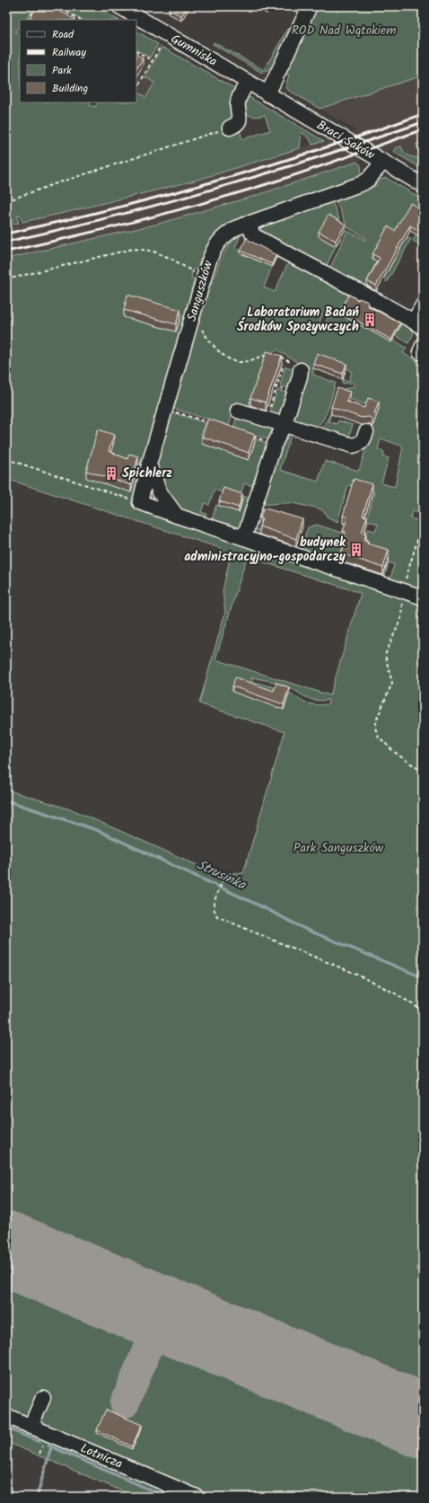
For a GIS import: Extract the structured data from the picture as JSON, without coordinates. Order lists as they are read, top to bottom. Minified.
{"streets":{"street":["Gumniska","Braci Saków","Sanguszków","Lotnicza"]},"crossings":[["Gumniska","Braci Saków"],["Braci Saków","Sanguszków"]],"water":["Strusinka"],"parks":["ROD Nad Wątokiem","Park Sanguszków"],"places":{"building":["Laboratorium Badań Środków Spożywczych","Spichlerz","budynek administracyjno-gospodarczy"]},"legend":["Road","Railway","Park","Building"]}
